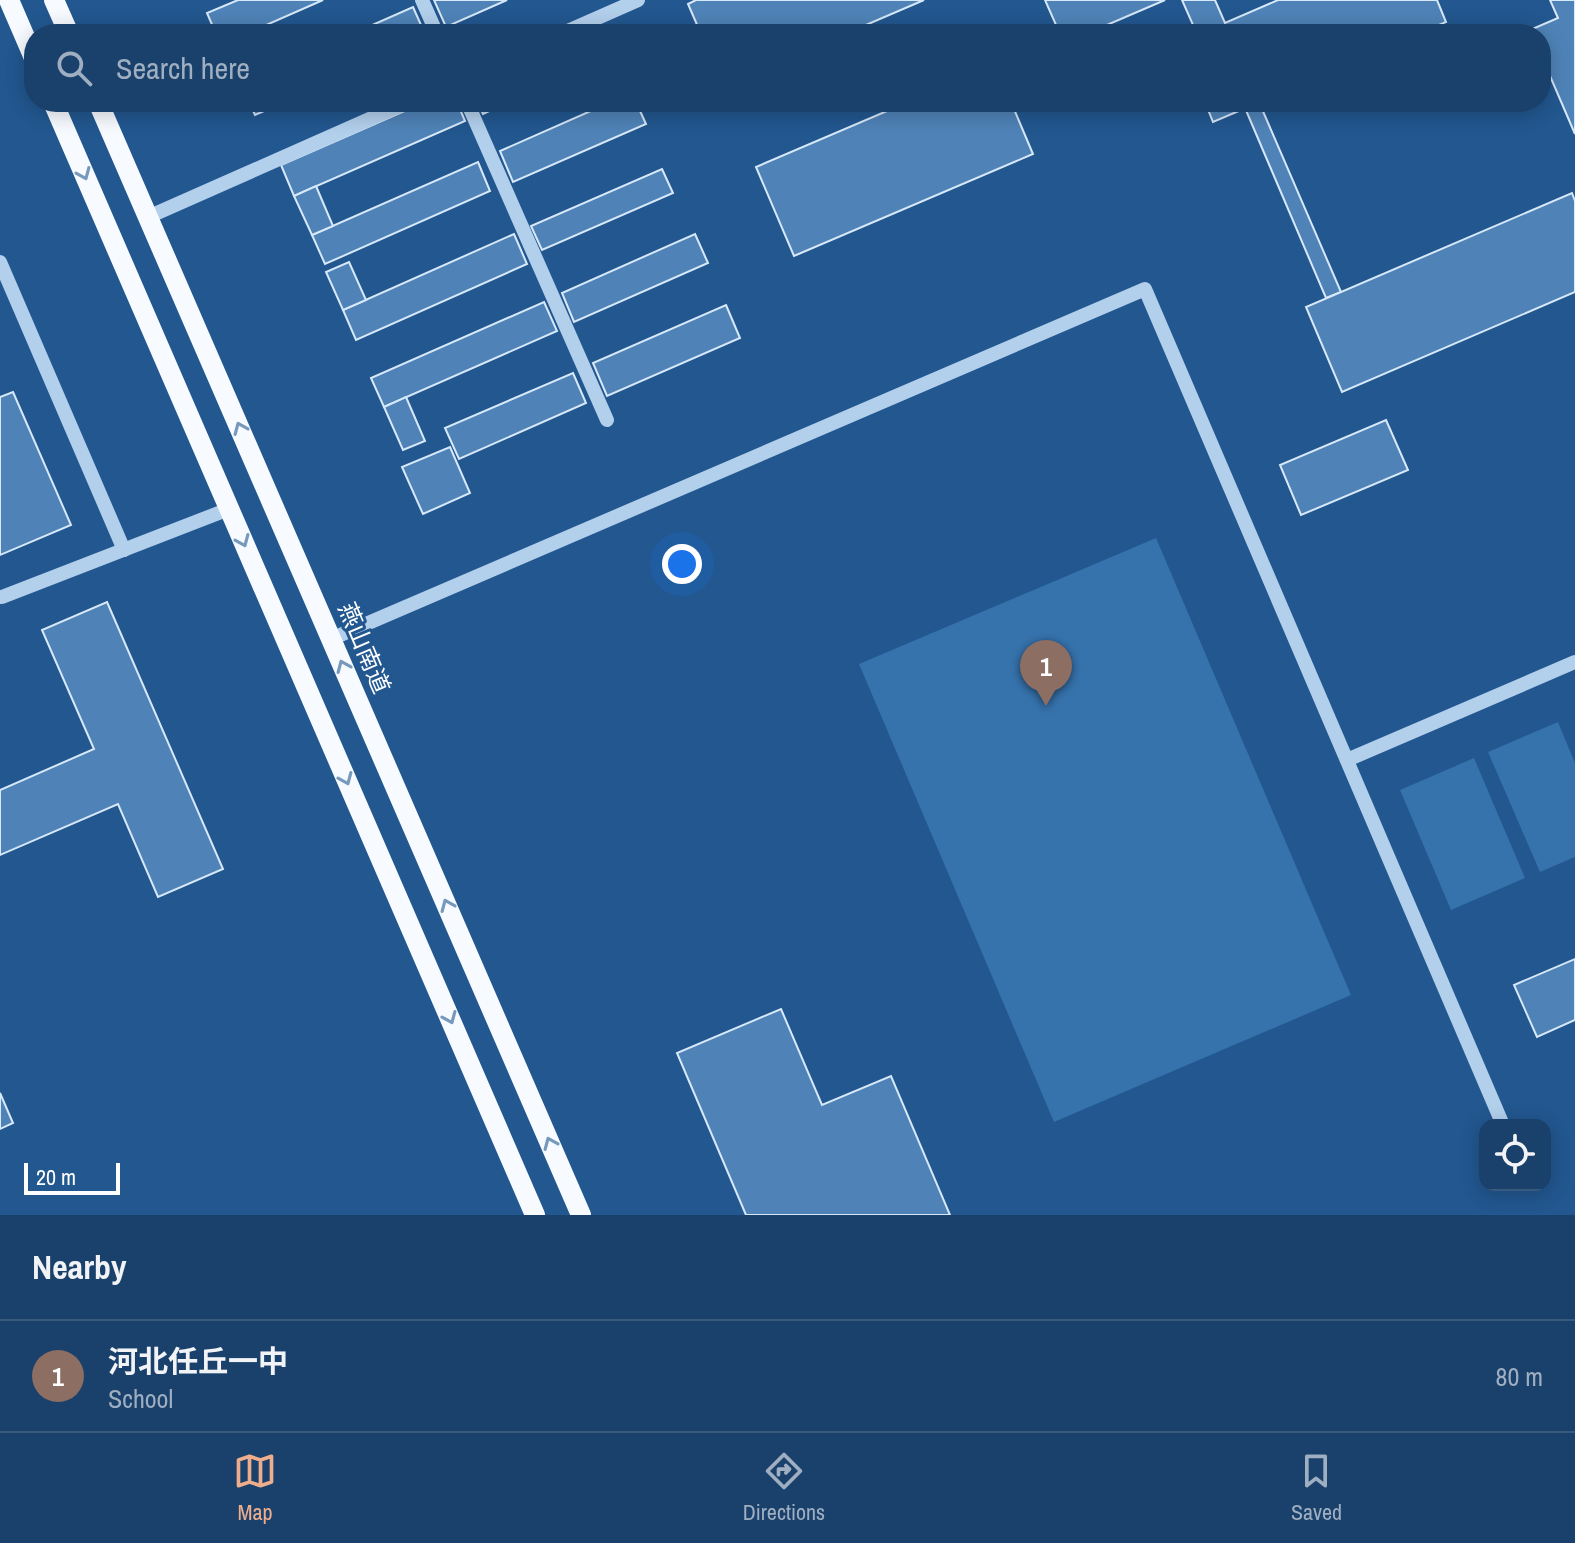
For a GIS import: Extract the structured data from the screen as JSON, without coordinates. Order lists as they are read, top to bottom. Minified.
{"streets":{"main road":["燕山南道"]},"scale_bar":"20 m","page":{"search":"Search here","pins":"1","scale":"20 m","heading":"Nearby","list":[{"mark":"1","name":"河北任丘一中","note":"School","value":"80 m"}],"nav":["Map","Directions","Saved"]}}
